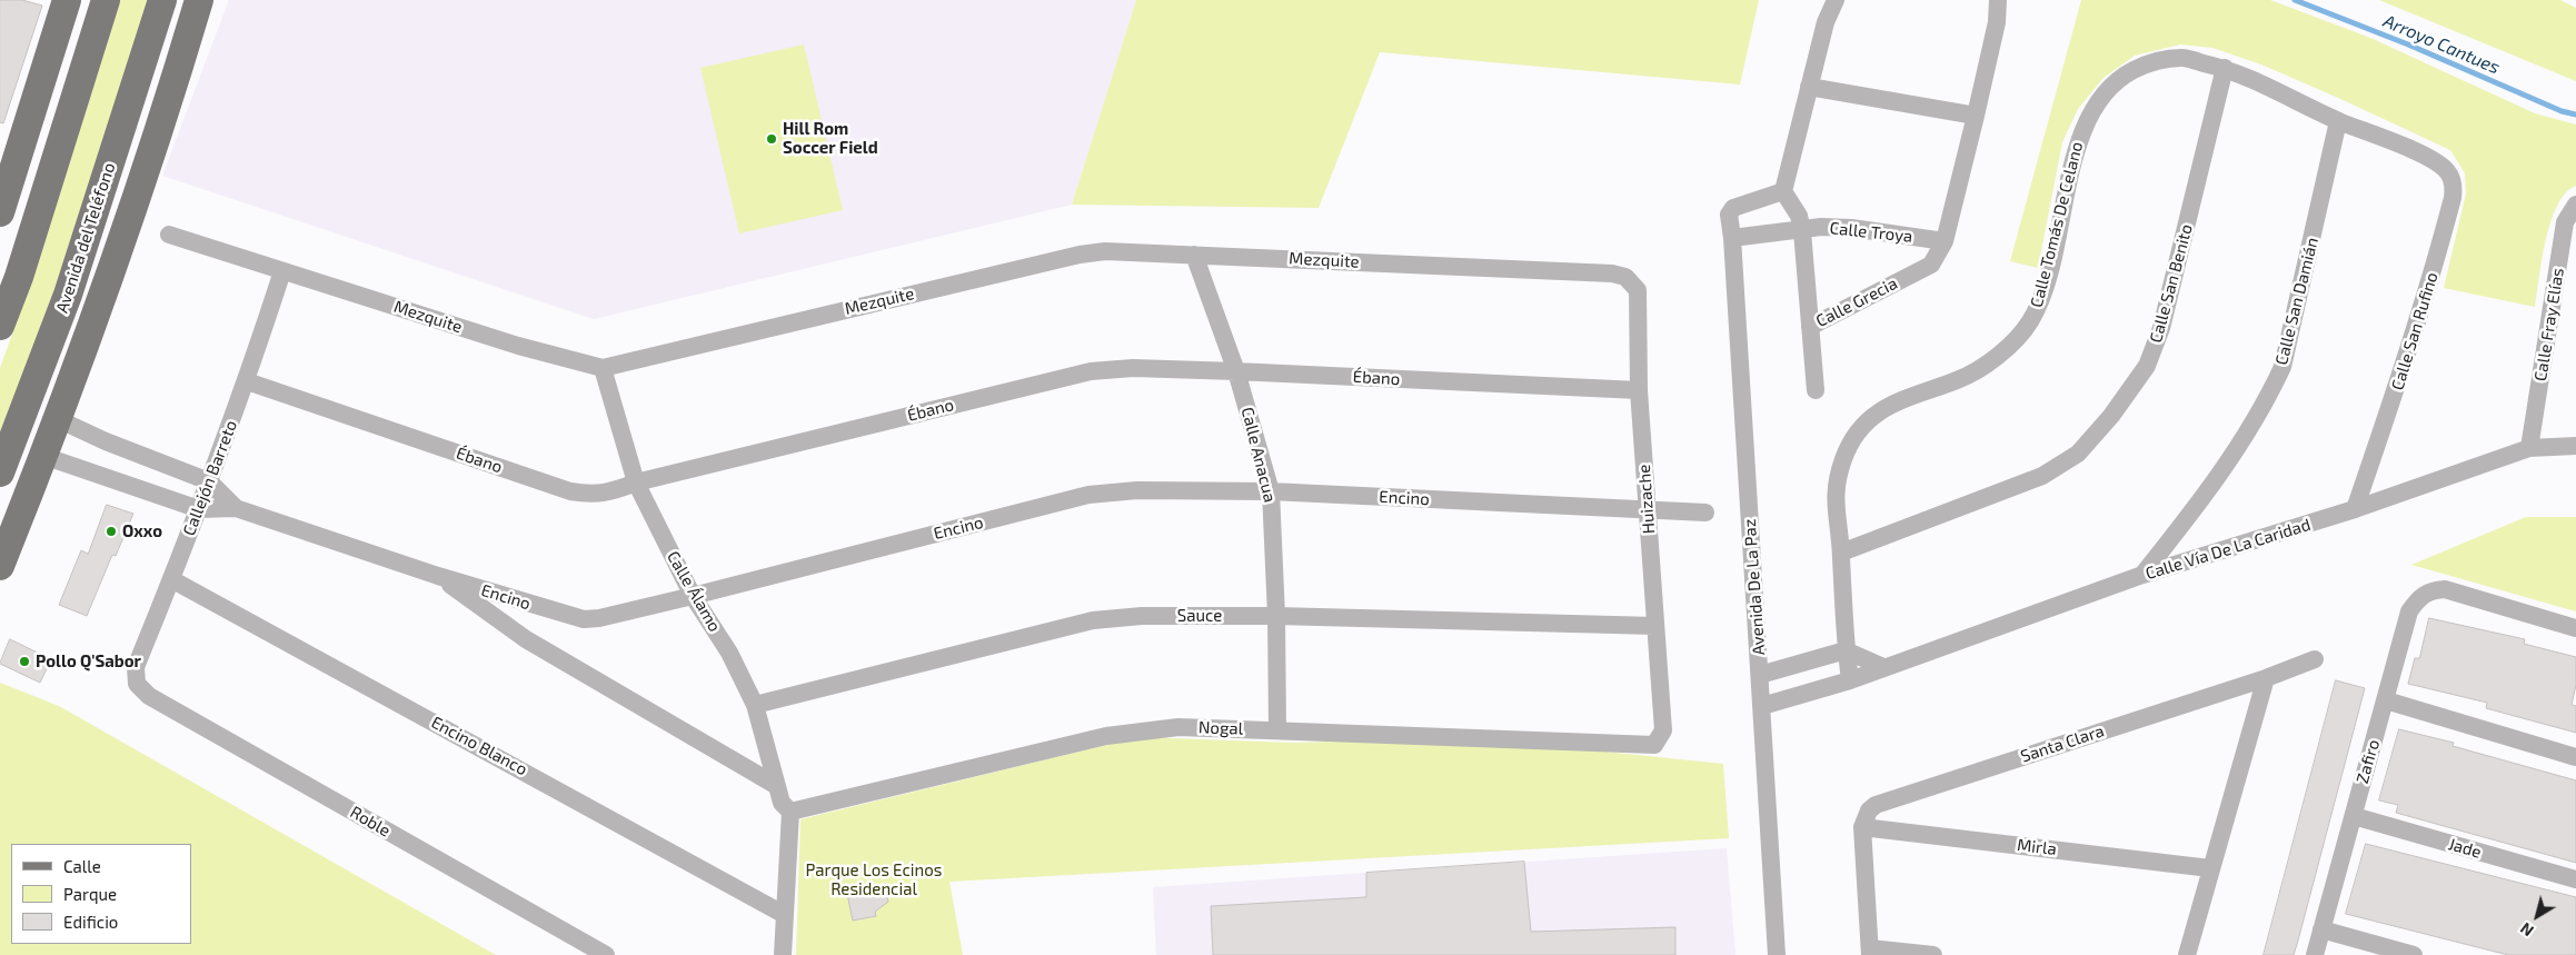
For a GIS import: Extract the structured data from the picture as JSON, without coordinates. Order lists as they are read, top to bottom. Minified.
{"streets":{"main road":["Avenida del Teléfono"],"street":["Calle Tomás De Celano","Calle Troya","Mezquite","Calle San Benito","Calle San Damián","Calle Grecia","Calle Fray Elías","Calle San Rufino","Ébano","Calle Anacua","Callejón Barreto","Encino","Huizache","Calle Vía De La Caridad","Avenida De La Paz","Calle Álamo","Sauce","Nogal","Santa Clara","Encino Blanco","Zafiro","Roble","Mirla","Jade"]},"crossings":[["Calle Tomás De Celano","Calle San Benito"],["Calle Tomás De Celano","Calle San Damián"],["Calle Tomás De Celano","Calle San Rufino"],["Calle Tomás De Celano","Calle Vía De La Caridad"],["Calle Troya","Calle Grecia"],["Calle Troya","Avenida De La Paz"],["Mezquite","Calle Anacua"],["Mezquite","Callejón Barreto"],["Mezquite","Huizache"],["Mezquite","Calle Álamo"],["Calle San Damián","Calle Vía De La Caridad"],["Calle Fray Elías","Calle Vía De La Caridad"],["Calle San Rufino","Calle Vía De La Caridad"],["Ébano","Calle Anacua"],["Ébano","Callejón Barreto"],["Ébano","Huizache"],["Ébano","Calle Álamo"],["Calle Anacua","Encino"],["Calle Anacua","Sauce"],["Calle Anacua","Nogal"],["Callejón Barreto","Encino"],["Callejón Barreto","Encino Blanco"],["Callejón Barreto","Roble"],["Encino","Huizache"],["Encino","Calle Álamo"],["Huizache","Sauce"],["Huizache","Nogal"],["Calle Vía De La Caridad","Avenida De La Paz"],["Calle Álamo","Sauce"],["Calle Álamo","Nogal"],["Santa Clara","Mirla"],["Zafiro","Jade"]],"water":["Arroyo Cantues"],"parks":["Parque Los Ecinos Residencial"],"places":["Hill Rom Soccer Field","Oxxo","Pollo Q'Sabor"],"legend":["Calle","Parque","Edificio"],"north":"bottom left"}
